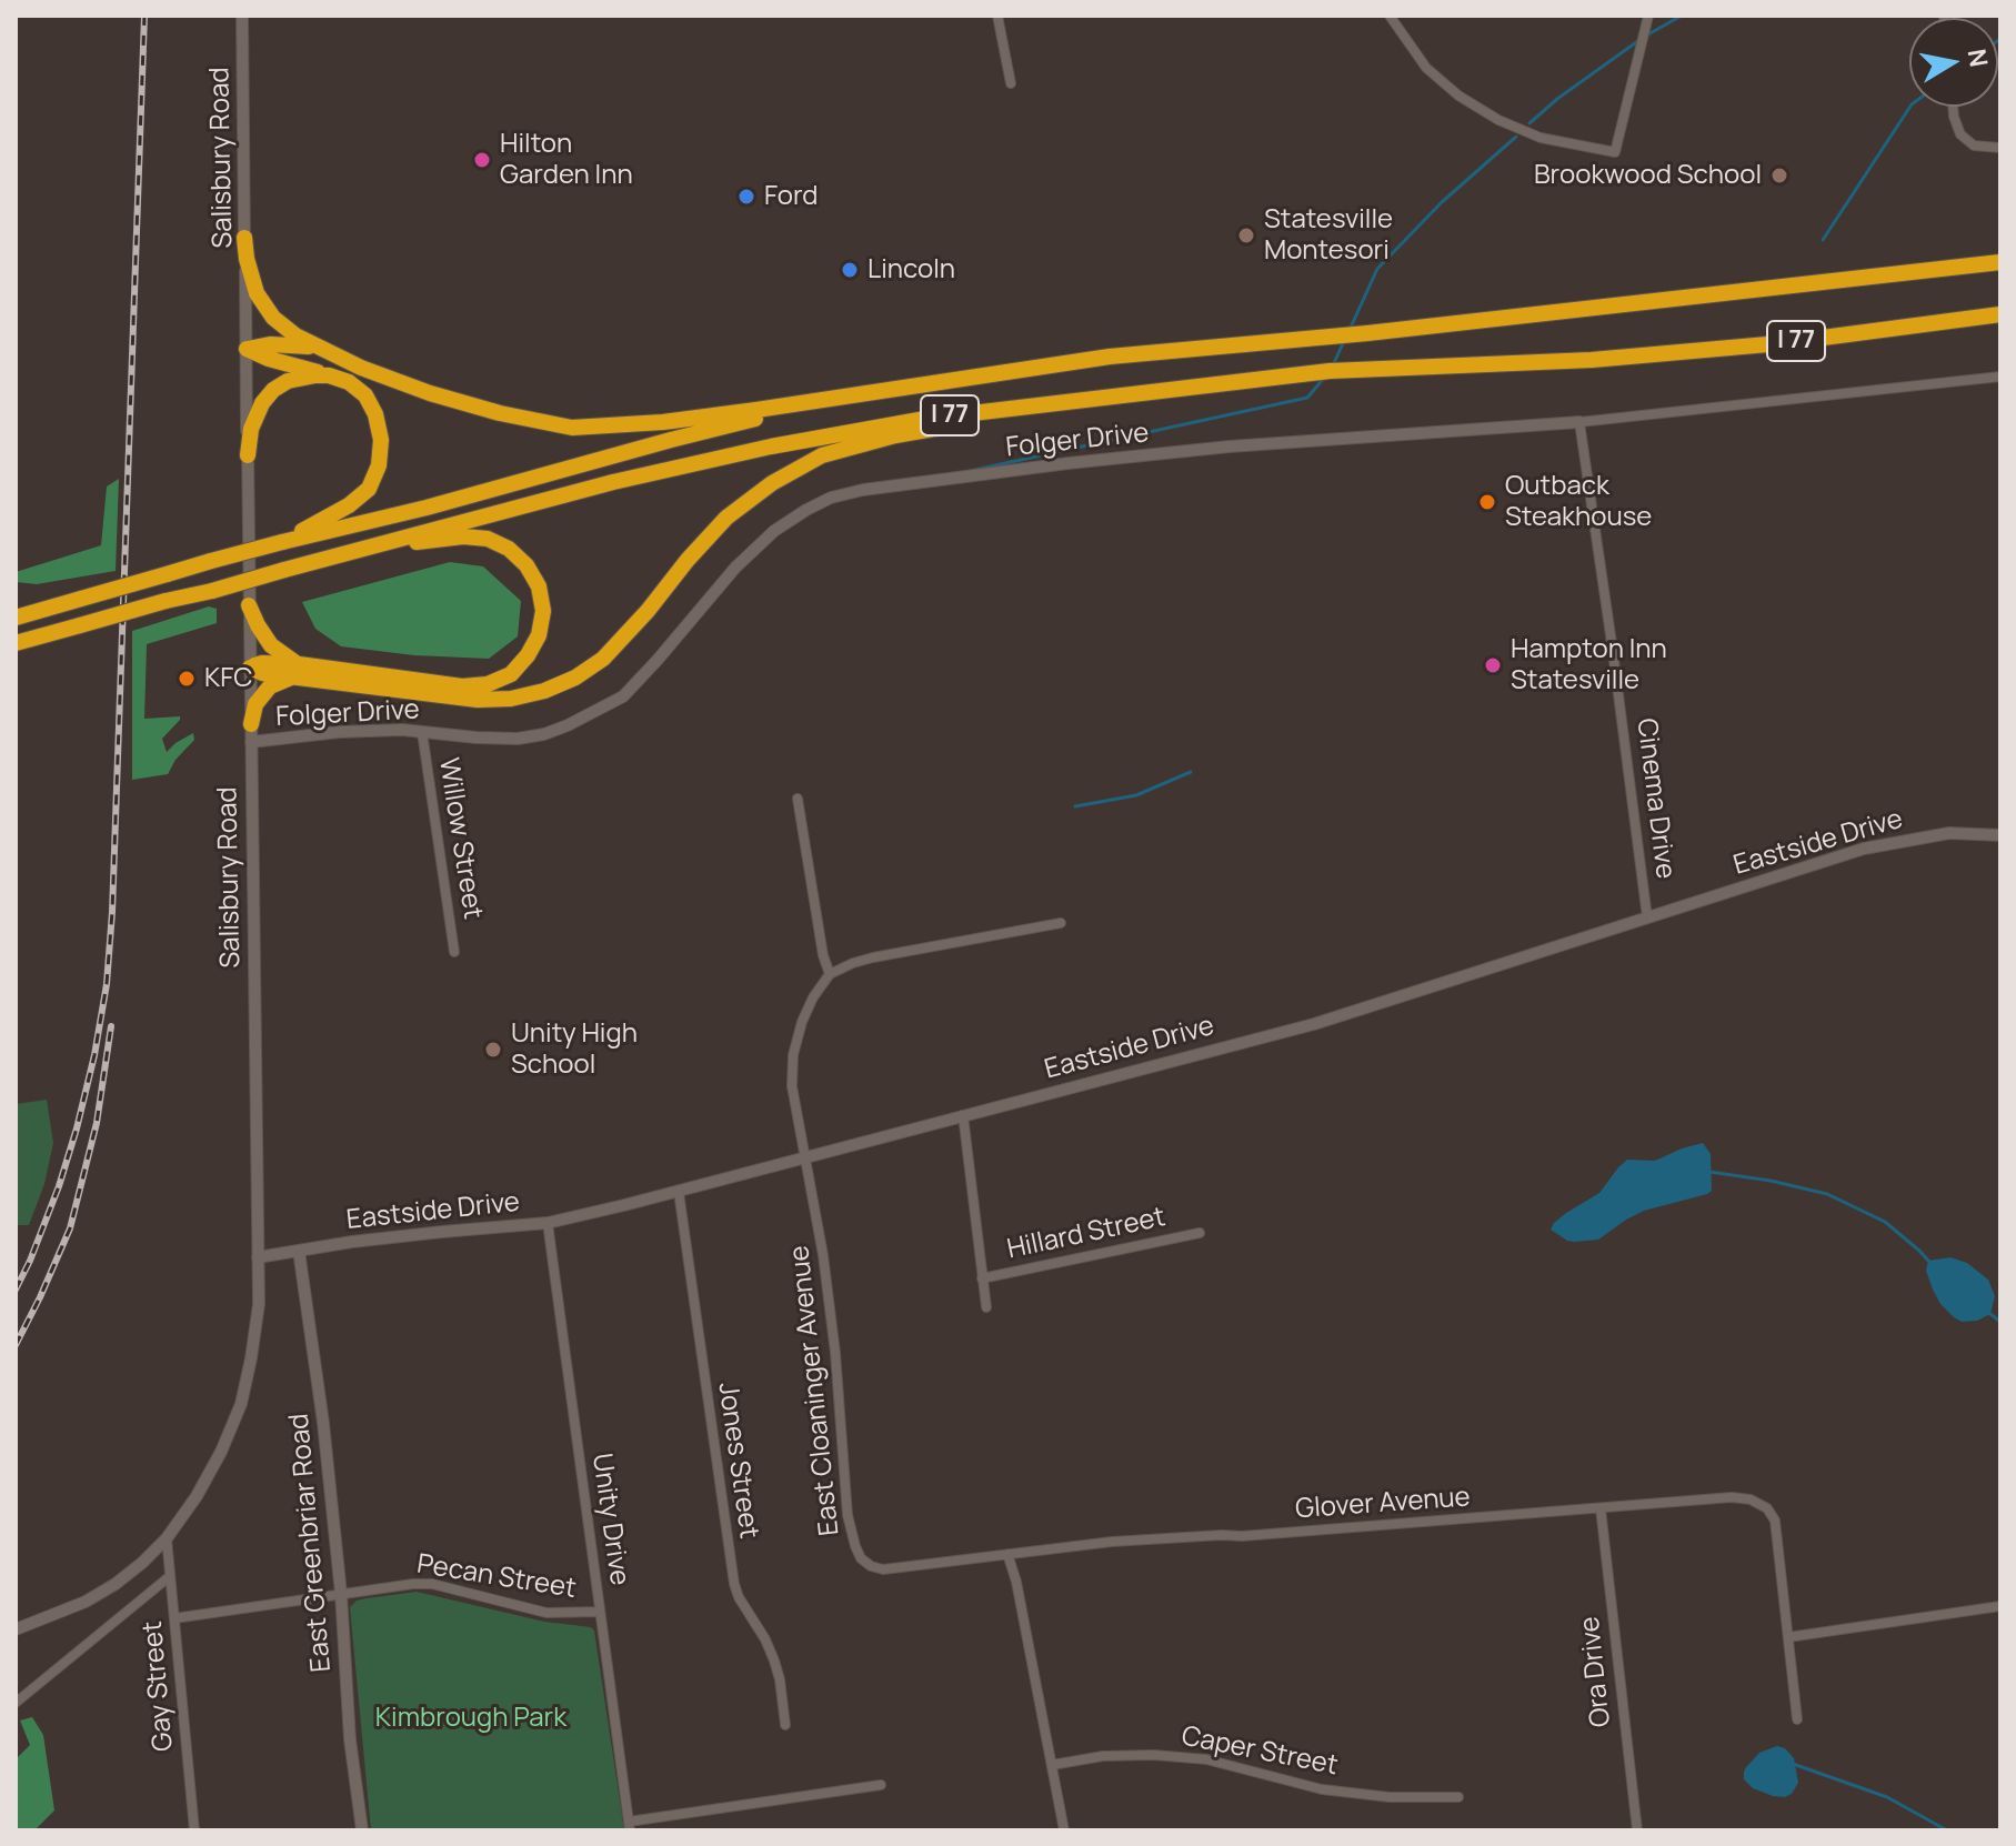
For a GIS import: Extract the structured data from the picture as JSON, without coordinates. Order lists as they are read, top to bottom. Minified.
{"streets":{"highway":["I 77"],"street":["Salisbury Road","Folger Drive","Cinema Drive","Willow Street","Eastside Drive","Hillard Street","East Cloaninger Avenue","Jones Street","Glover Avenue","Unity Drive","East Greenbriar Road","Pecan Street","Ora Drive","Gay Street","Caper Street"]},"crossings":[["Salisbury Road","Folger Drive"],["Salisbury Road","Eastside Drive"],["Salisbury Road","Gay Street"],["Folger Drive","Cinema Drive"],["Folger Drive","Willow Street"],["Cinema Drive","Eastside Drive"],["Eastside Drive","East Cloaninger Avenue"],["Eastside Drive","Jones Street"],["Eastside Drive","Unity Drive"],["Eastside Drive","East Greenbriar Road"],["East Cloaninger Avenue","Glover Avenue"],["Glover Avenue","Ora Drive"],["Unity Drive","Pecan Street"],["East Greenbriar Road","Pecan Street"],["Pecan Street","Gay Street"]],"parks":["Kimbrough Park"],"places":["Hilton Garden Inn","Brookwood School","Ford","Statesville Montesori","Lincoln","Outback Steakhouse","Hampton Inn Statesville","KFC","Unity High School"],"north":"right"}
